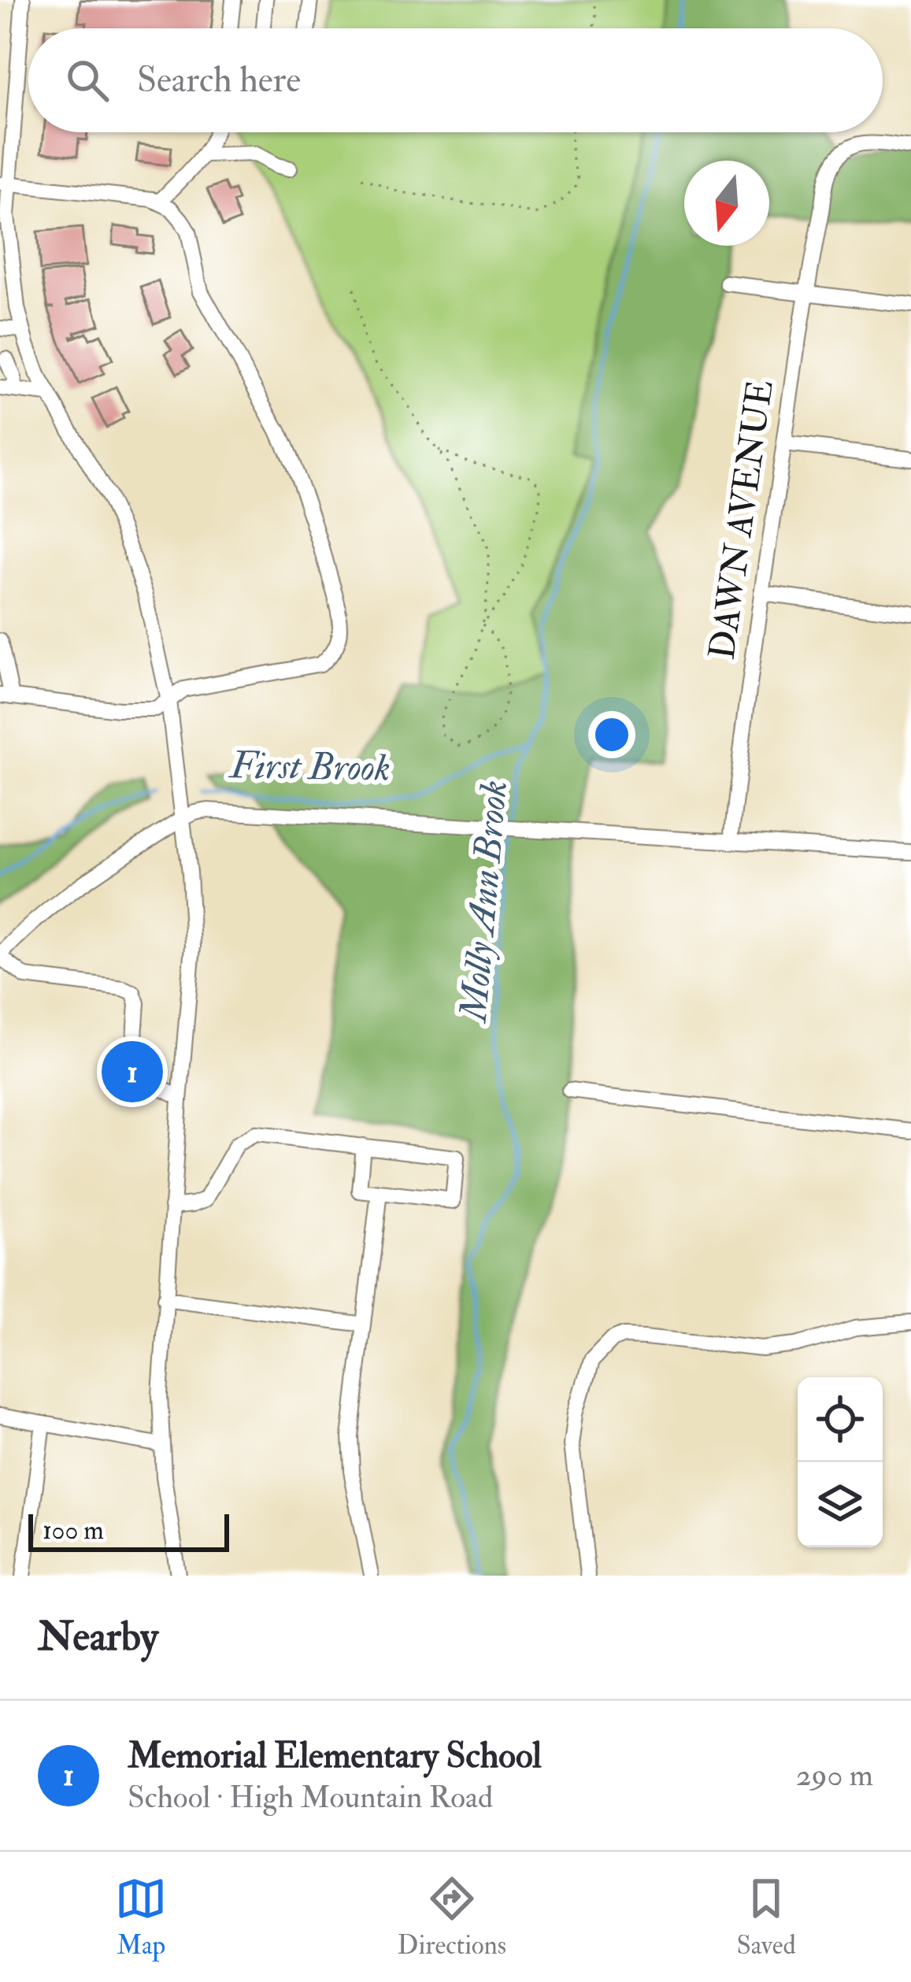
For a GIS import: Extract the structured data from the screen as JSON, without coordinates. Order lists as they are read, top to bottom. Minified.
{"streets":{"street":["DAWN AVENUE"]},"water":["First Brook","Molly Ann Brook"],"scale_bar":"100 m","north":"bottom","page":{"search":"Search here","pins":"1","scale":"100 m","heading":"Nearby","list":[{"mark":"1","name":"Memorial Elementary School","note":"School · High Mountain Road","value":"290 m"}],"nav":["Map","Directions","Saved"]}}
